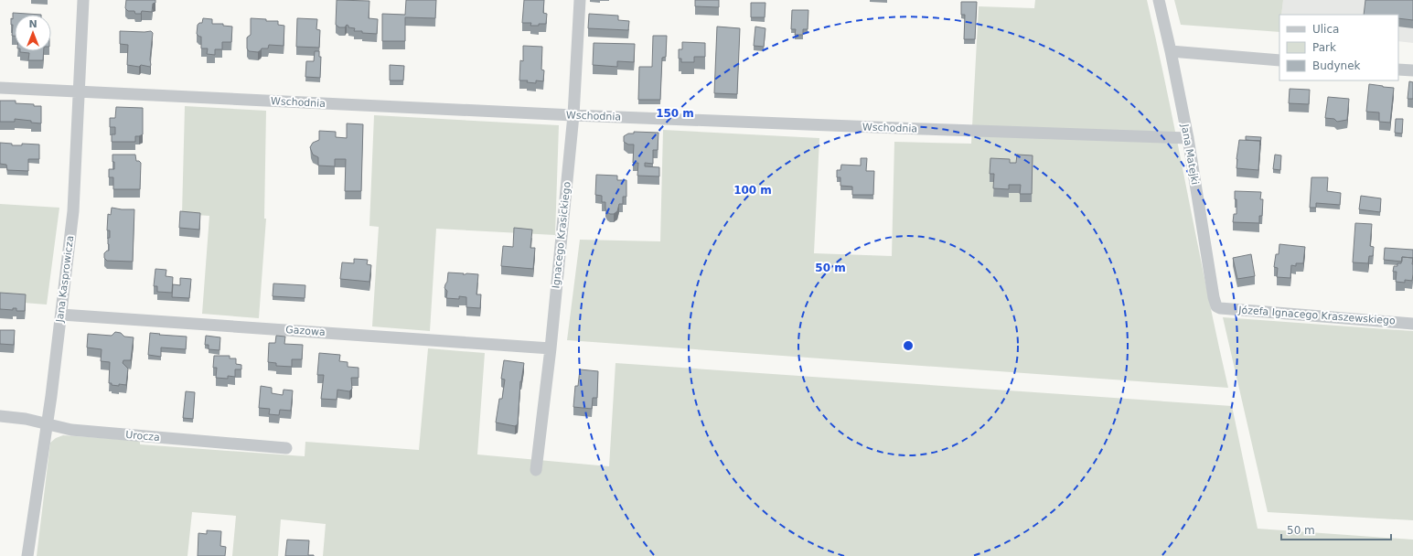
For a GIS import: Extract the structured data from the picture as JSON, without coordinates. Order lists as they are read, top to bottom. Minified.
{"streets":{"street":["Wschodnia","Jana Matejki","Ignacego Krasickiego","Jana Kasprowicza","Józefa Ignacego Kraszewskiego","Gazowa","Urocza"]},"crossings":[["Wschodnia","Jana Matejki"],["Wschodnia","Ignacego Krasickiego"],["Wschodnia","Jana Kasprowicza"],["Jana Matejki","Józefa Ignacego Kraszewskiego"],["Ignacego Krasickiego","Gazowa"],["Jana Kasprowicza","Gazowa"],["Jana Kasprowicza","Urocza"]],"legend":["Ulica","Park","Budynek"],"scale_bar":"50 m","north":"top","rings":["150 m","100 m","50 m"]}
